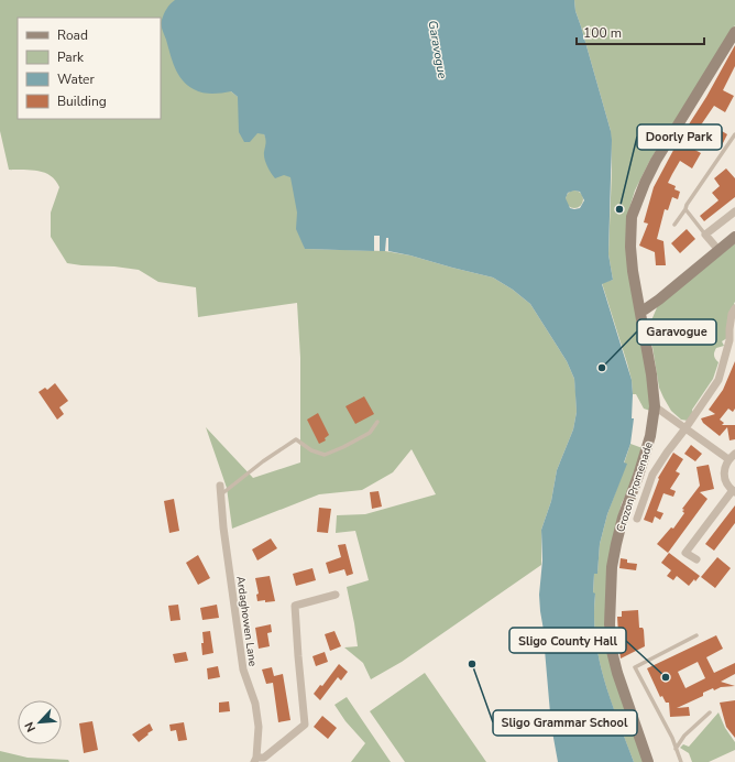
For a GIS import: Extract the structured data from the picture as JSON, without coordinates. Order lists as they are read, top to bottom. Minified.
{"streets":{"street":["Crozon Promenade","Ardaghowen Lane"]},"water":["Garavogue"],"places":["Doorly Park","Garavogue","Sligo Grammar School","Sligo County Hall"],"legend":["Road","Park","Water","Building"],"scale_bar":"100 m","north":"bottom left"}
